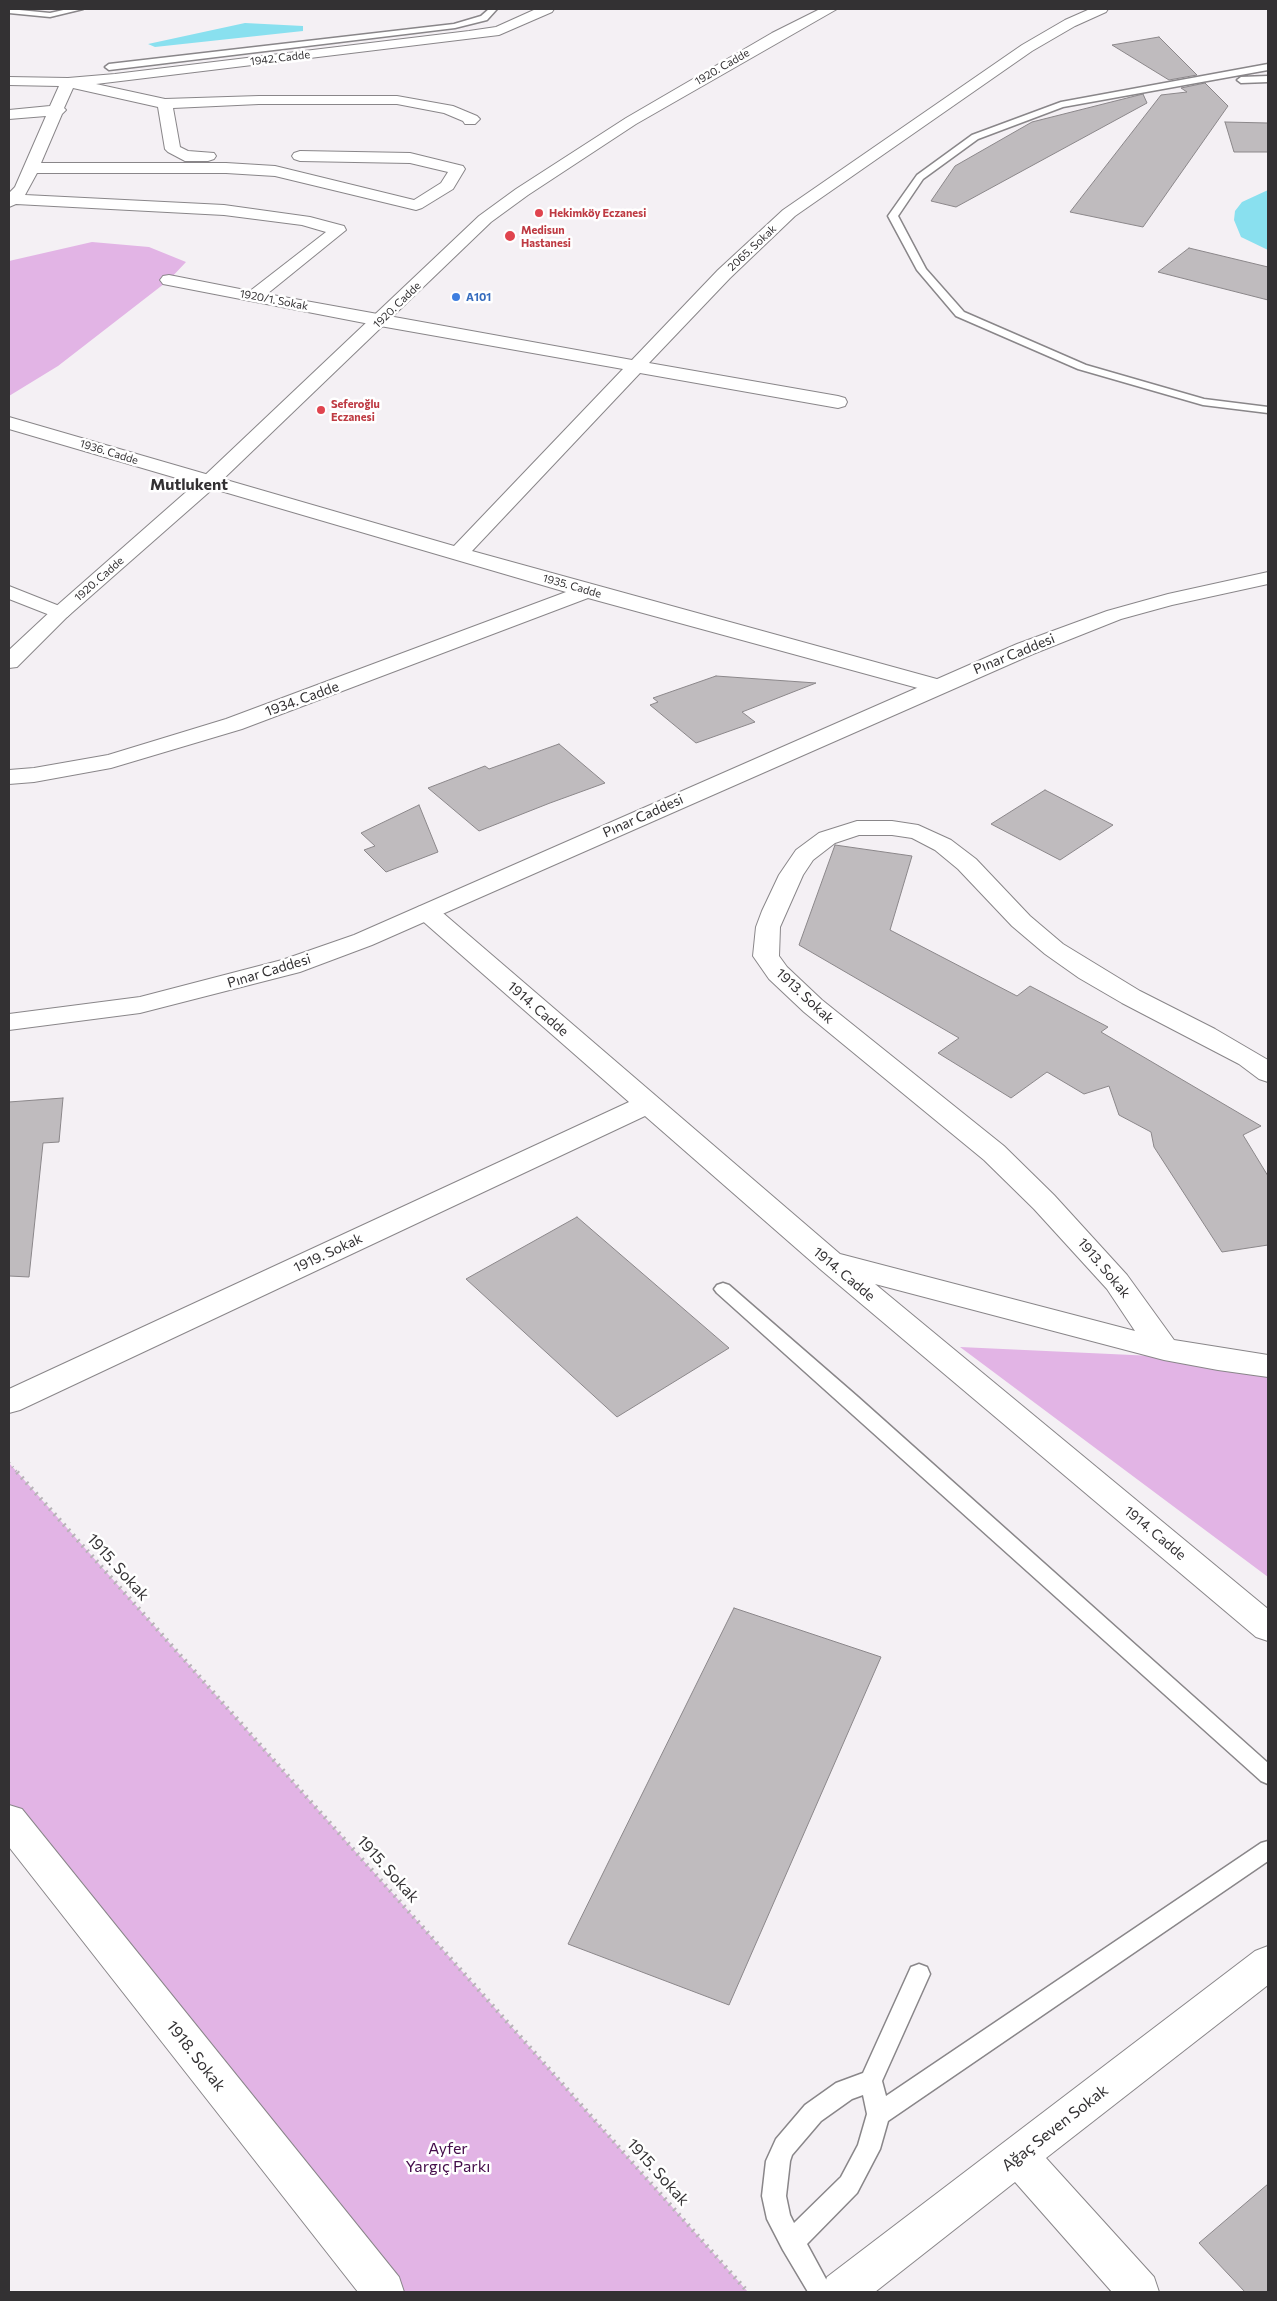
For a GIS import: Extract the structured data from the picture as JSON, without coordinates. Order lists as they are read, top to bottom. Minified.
{"streets":{"street":["1942. Cadde","1920. Cadde","2065. Sokak","1920/1. Sokak","1936. Cadde","1935. Cadde","Pınar Caddesi","1934. Cadde","1913. Sokak","1914. Cadde","1919. Sokak","1918. Sokak","Ağaç Seven Sokak"],"path":["1915. Sokak"]},"crossings":[["1920. Cadde","1920/1. Sokak"],["1920. Cadde","1936. Cadde"],["1920. Cadde","1935. Cadde"],["2065. Sokak","1920/1. Sokak"],["2065. Sokak","1935. Cadde"],["1936. Cadde","1935. Cadde"],["1935. Cadde","Pınar Caddesi"],["1935. Cadde","1934. Cadde"],["Pınar Caddesi","1914. Cadde"],["1914. Cadde","1919. Sokak"]],"districts":["Mutlukent"],"parks":["Ayfer Yargıç Parkı"],"places":["Hekimköy Eczanesi","Medisun Hastanesi","A101","Seferoğlu Eczanesi"]}
